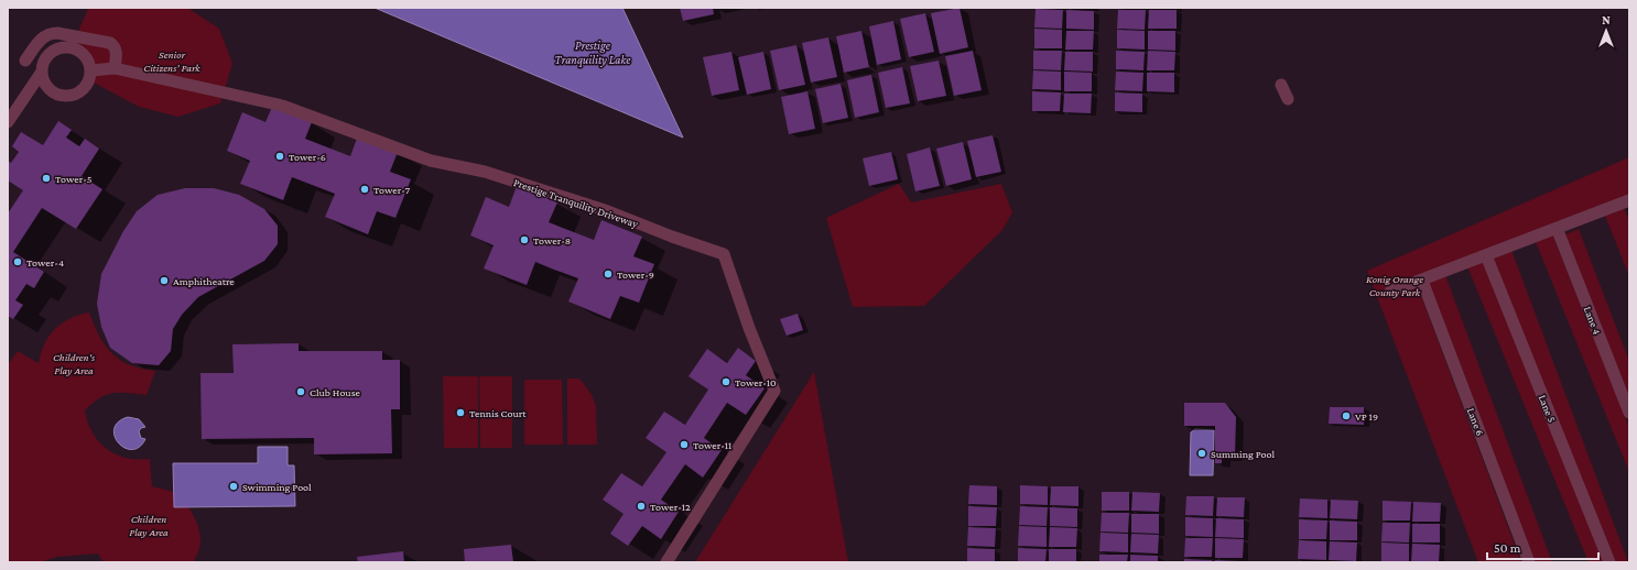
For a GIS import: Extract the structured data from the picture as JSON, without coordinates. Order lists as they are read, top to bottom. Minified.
{"streets":{"street":["Prestige Tranquility Driveway","Lane 4","Lane 5","Lane 6"]},"water":["Prestige Tranquility Lake"],"parks":["Senior Citizens' Park","Konig Orange County Park","Children's Play Area","Children Play Area"],"places":["Tower-6","Tower-5","Tower-7","Tower-8","Tower-4","Tower-9","Amphitheatre","Tower-10","Club House","Tennis Court","VP 19","Tower-11","Summing Pool","Swimming Pool","Tower-12"],"scale_bar":"50 m","north":"top"}
